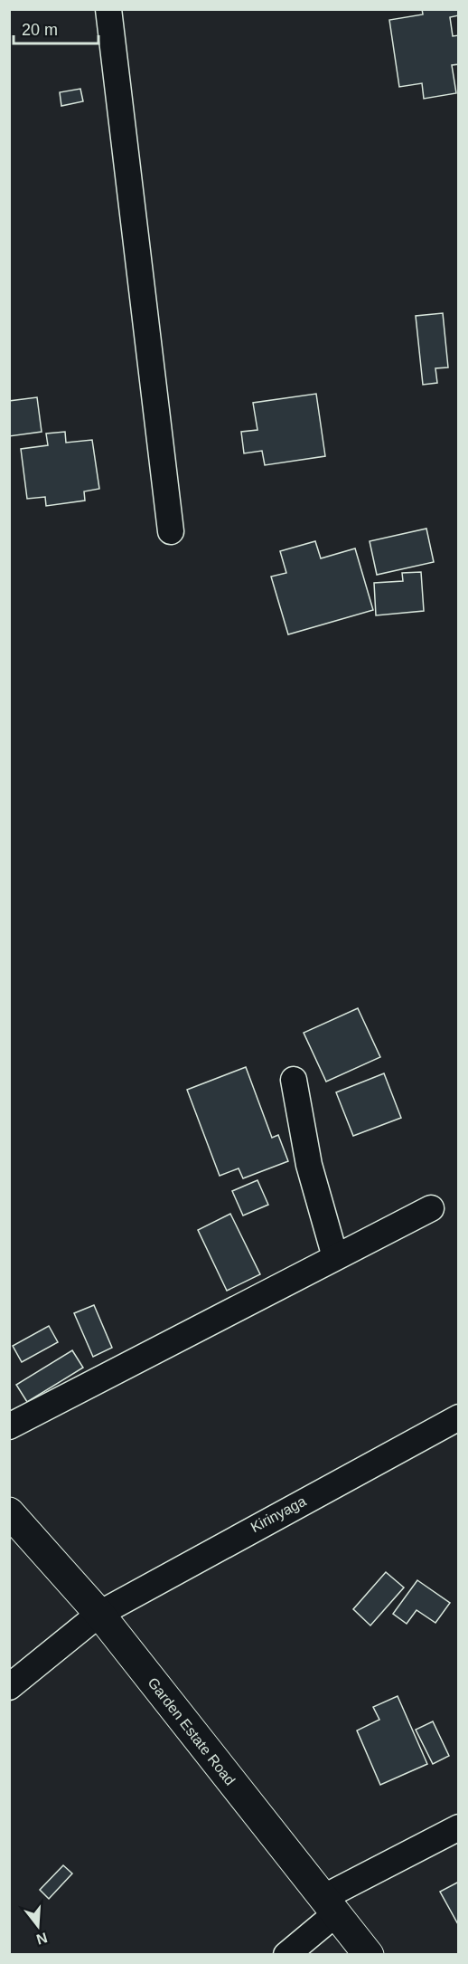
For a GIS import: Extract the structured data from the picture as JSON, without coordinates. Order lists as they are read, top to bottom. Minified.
{"streets":{"street":["Kirinyaga","Garden Estate Road"]},"crossings":[["Kirinyaga","Garden Estate Road"]],"scale_bar":"20 m","north":"bottom"}
